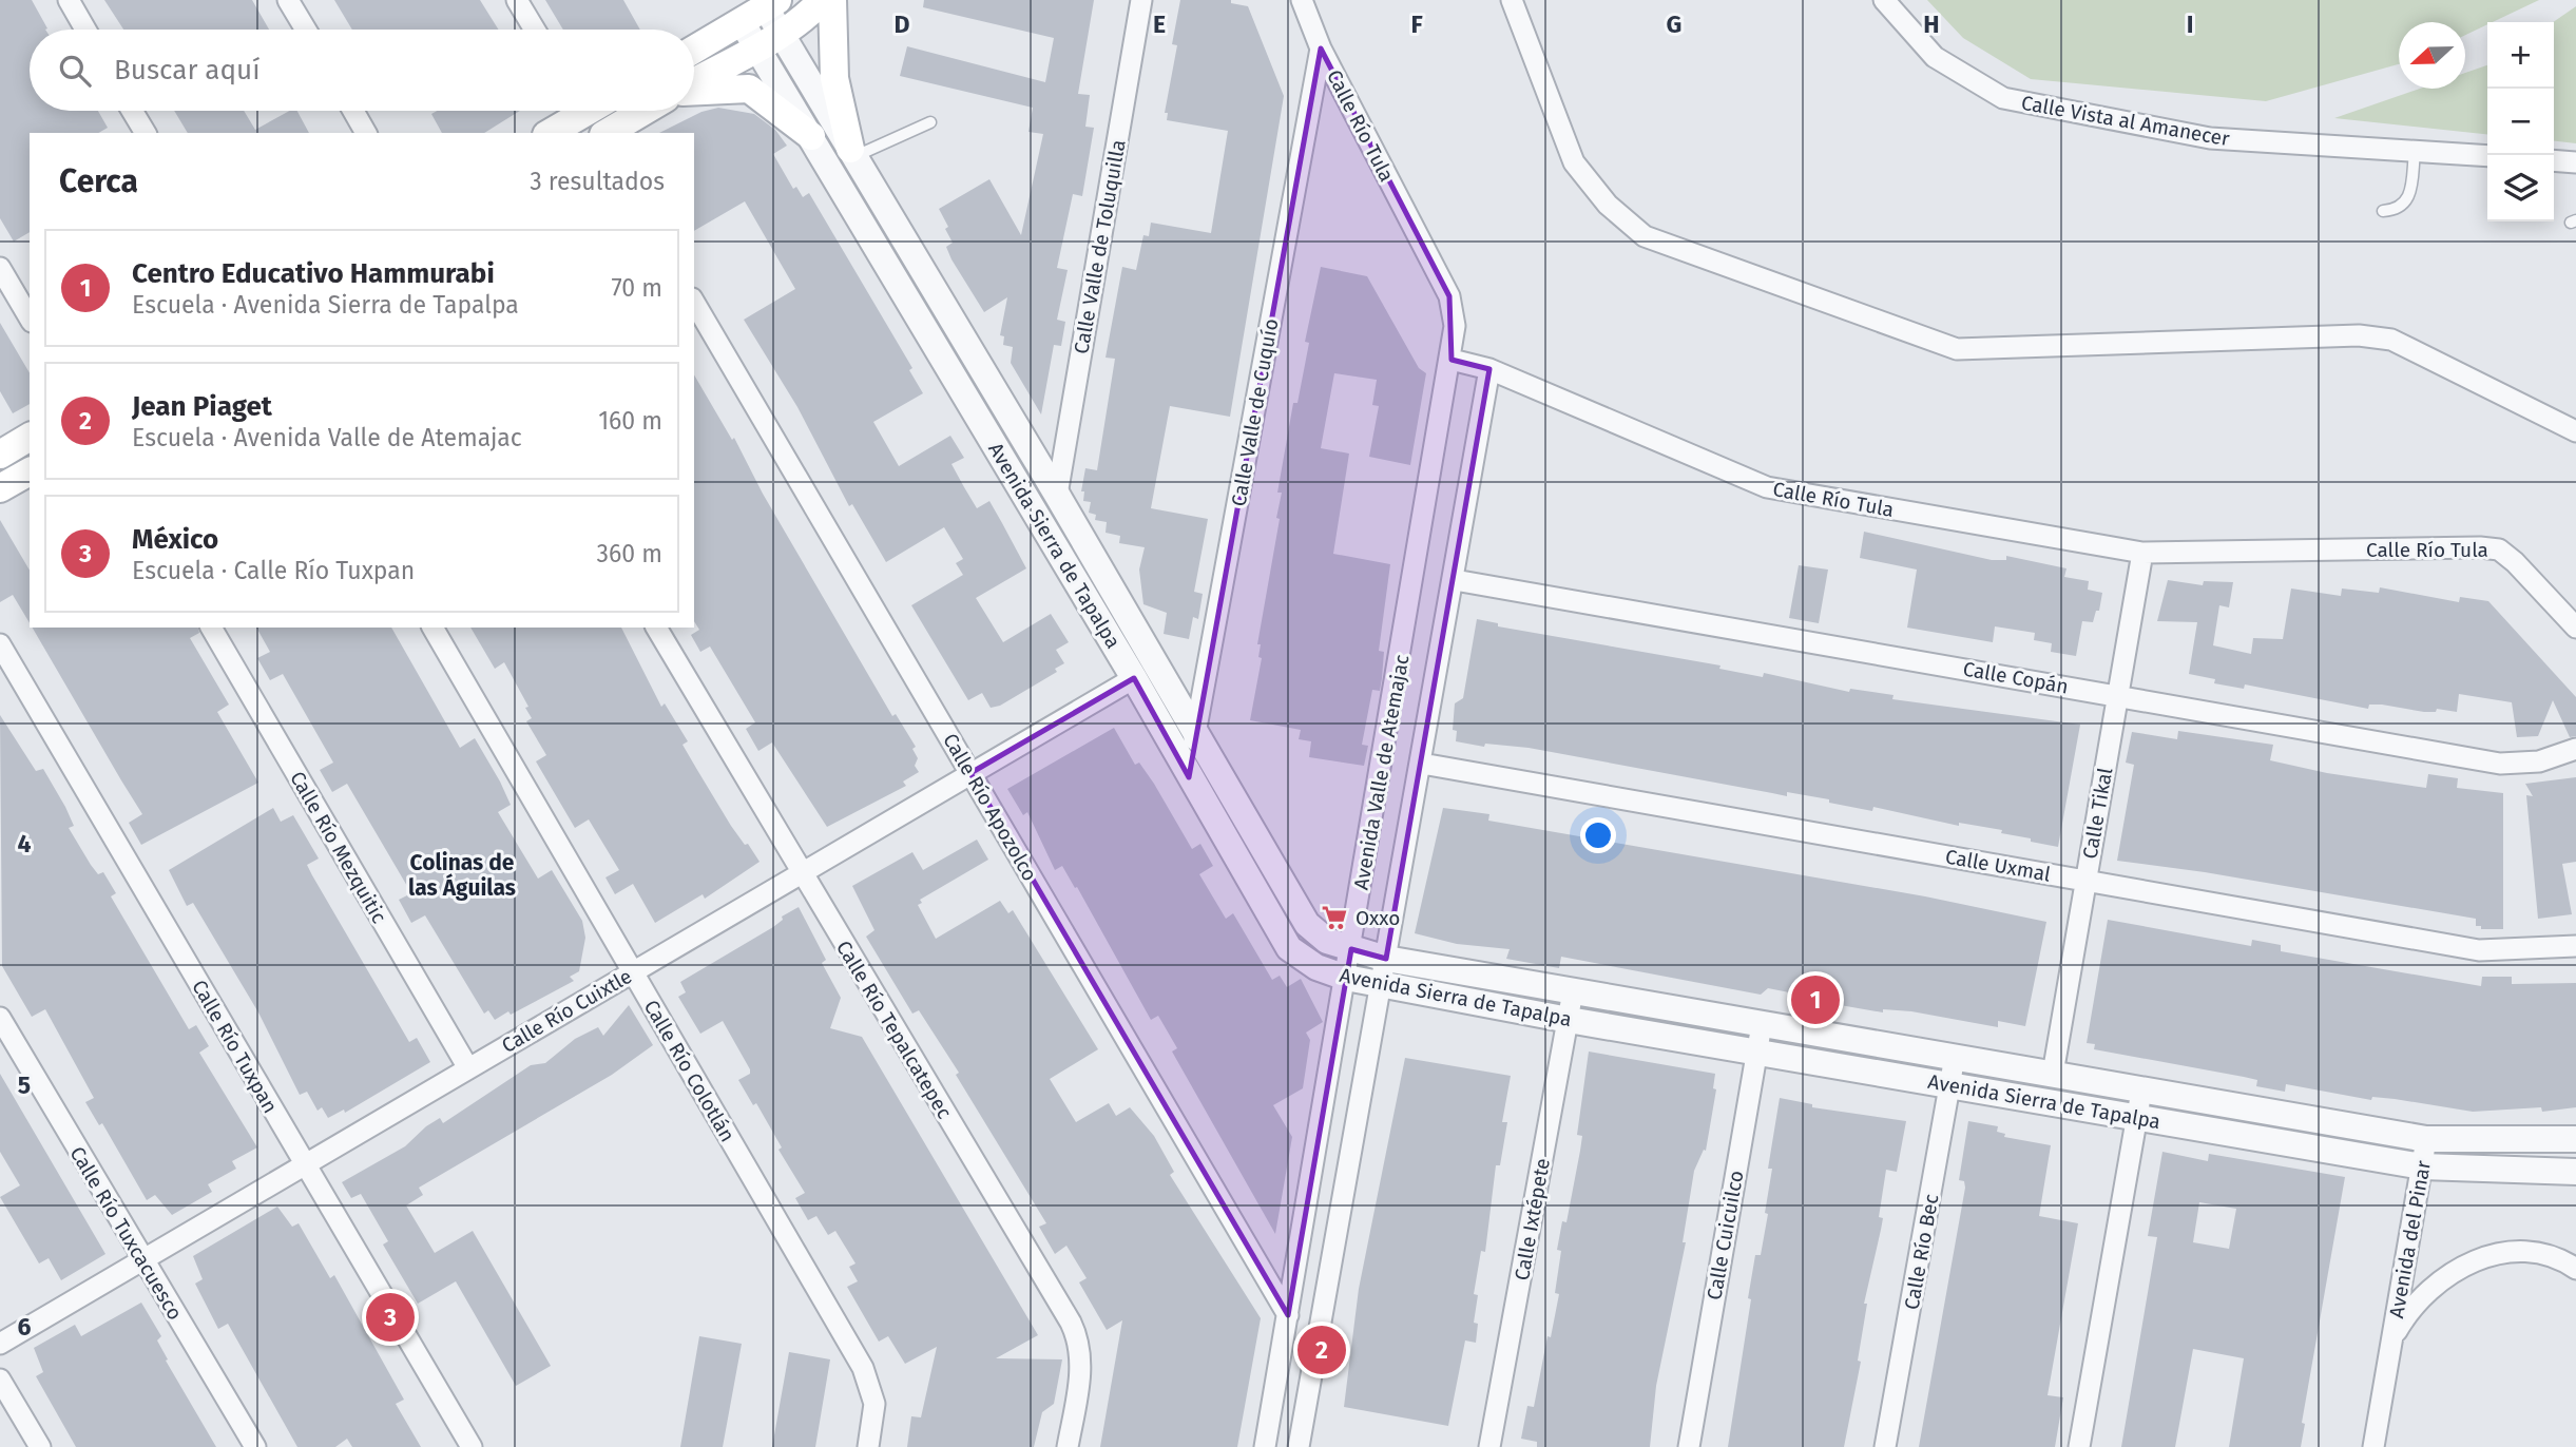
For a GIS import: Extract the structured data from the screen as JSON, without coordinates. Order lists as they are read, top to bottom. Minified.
{"streets":{"main road":["Avenida Sierra de Tapalpa"],"street":["Calle Vista al Amanecer","Calle Río Tula","Calle Valle de Toluquilla","Calle Valle de Cuquío","Calle Copán","Avenida Valle de Atemajac","Calle Río Apozolco","Calle Tikal","Calle Río Mezquitic","Calle Uxmal","Calle Río Cuixtle","Calle Río Tepalcatepec","Calle Río Tuxpan","Calle Río Colotlán","Calle Ixtépete","Calle Río Tuxcacuesco","Calle Cuicuilco","Avenida del Pinar","Calle Río Bec"]},"crossings":[["Calle Río Tula","Calle Valle de Cuquío"],["Calle Río Tula","Avenida Valle de Atemajac"],["Calle Río Tula","Calle Tikal"],["Calle Valle de Toluquilla","Avenida Sierra de Tapalpa"],["Calle Valle de Cuquío","Avenida Sierra de Tapalpa"],["Avenida Sierra de Tapalpa","Avenida Valle de Atemajac"],["Avenida Sierra de Tapalpa","Calle Tikal"],["Avenida Sierra de Tapalpa","Calle Río Cuixtle"],["Avenida Sierra de Tapalpa","Calle Ixtépete"],["Avenida Sierra de Tapalpa","Calle Cuicuilco"],["Avenida Sierra de Tapalpa","Avenida del Pinar"],["Avenida Sierra de Tapalpa","Calle Río Bec"],["Calle Copán","Avenida Valle de Atemajac"],["Calle Copán","Calle Tikal"],["Avenida Valle de Atemajac","Calle Río Apozolco"],["Avenida Valle de Atemajac","Calle Uxmal"],["Calle Río Apozolco","Calle Río Cuixtle"],["Calle Tikal","Calle Uxmal"],["Calle Río Mezquitic","Calle Río Cuixtle"],["Calle Río Cuixtle","Calle Río Tepalcatepec"],["Calle Río Cuixtle","Calle Río Tuxpan"],["Calle Río Cuixtle","Calle Río Colotlán"],["Calle Río Cuixtle","Calle Río Tuxcacuesco"]],"districts":["Colinas de las Águilas"],"places":{"supermarket":["Oxxo"]},"north":"left","page":{"map_buttons":["+","−"],"search":"Buscar aquí","heading":["Cerca","3 resultados"],"list":[{"mark":"1","name":"Centro Educativo Hammurabi","note":"Escuela · Avenida Sierra de Tapalpa","value":"70 m"},{"mark":"2","name":"Jean Piaget","note":"Escuela · Avenida Valle de Atemajac","value":"160 m"},{"mark":"3","name":"México","note":"Escuela · Calle Río Tuxpan","value":"360 m"}],"pins":["1","3","2"]},"grid":{"columns":["D","E","F","G","H","I"],"rows":["4","5","6"]}}
